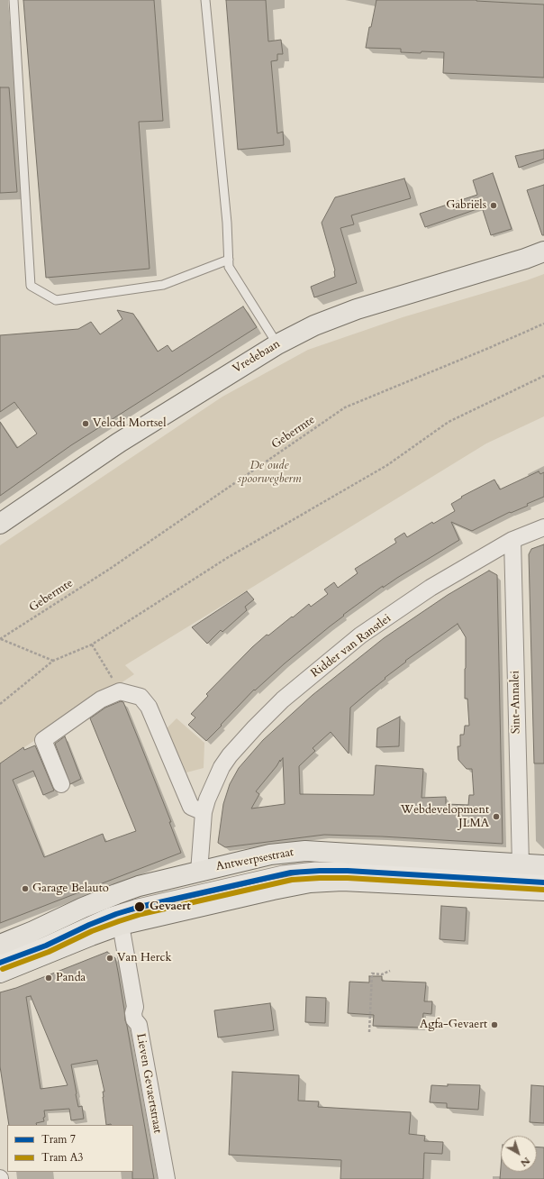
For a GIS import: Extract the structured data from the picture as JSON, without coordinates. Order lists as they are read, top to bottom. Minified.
{"streets":{"main road":["Vredebaan","Antwerpsestraat"],"street":["Ridder van Ranstlei","Sint-Annalei","Lieven Gevaertstraat"],"path":["Gebermte"]},"crossings":[["Ridder van Ranstlei","Sint-Annalei"],["Ridder van Ranstlei","Antwerpsestraat"],["Sint-Annalei","Antwerpsestraat"]],"parks":["De oude spoorwegberm"],"places":["Gabriëls","Velodi Mortsel","Webdevelopment JLMA","Garage Belauto","Gevaert","Van Herck","Panda","Agfa-Gevaert"],"lines":["tram line 7","tram line A3"],"legend":["Tram 7","Tram A3"],"north":"bottom right"}
